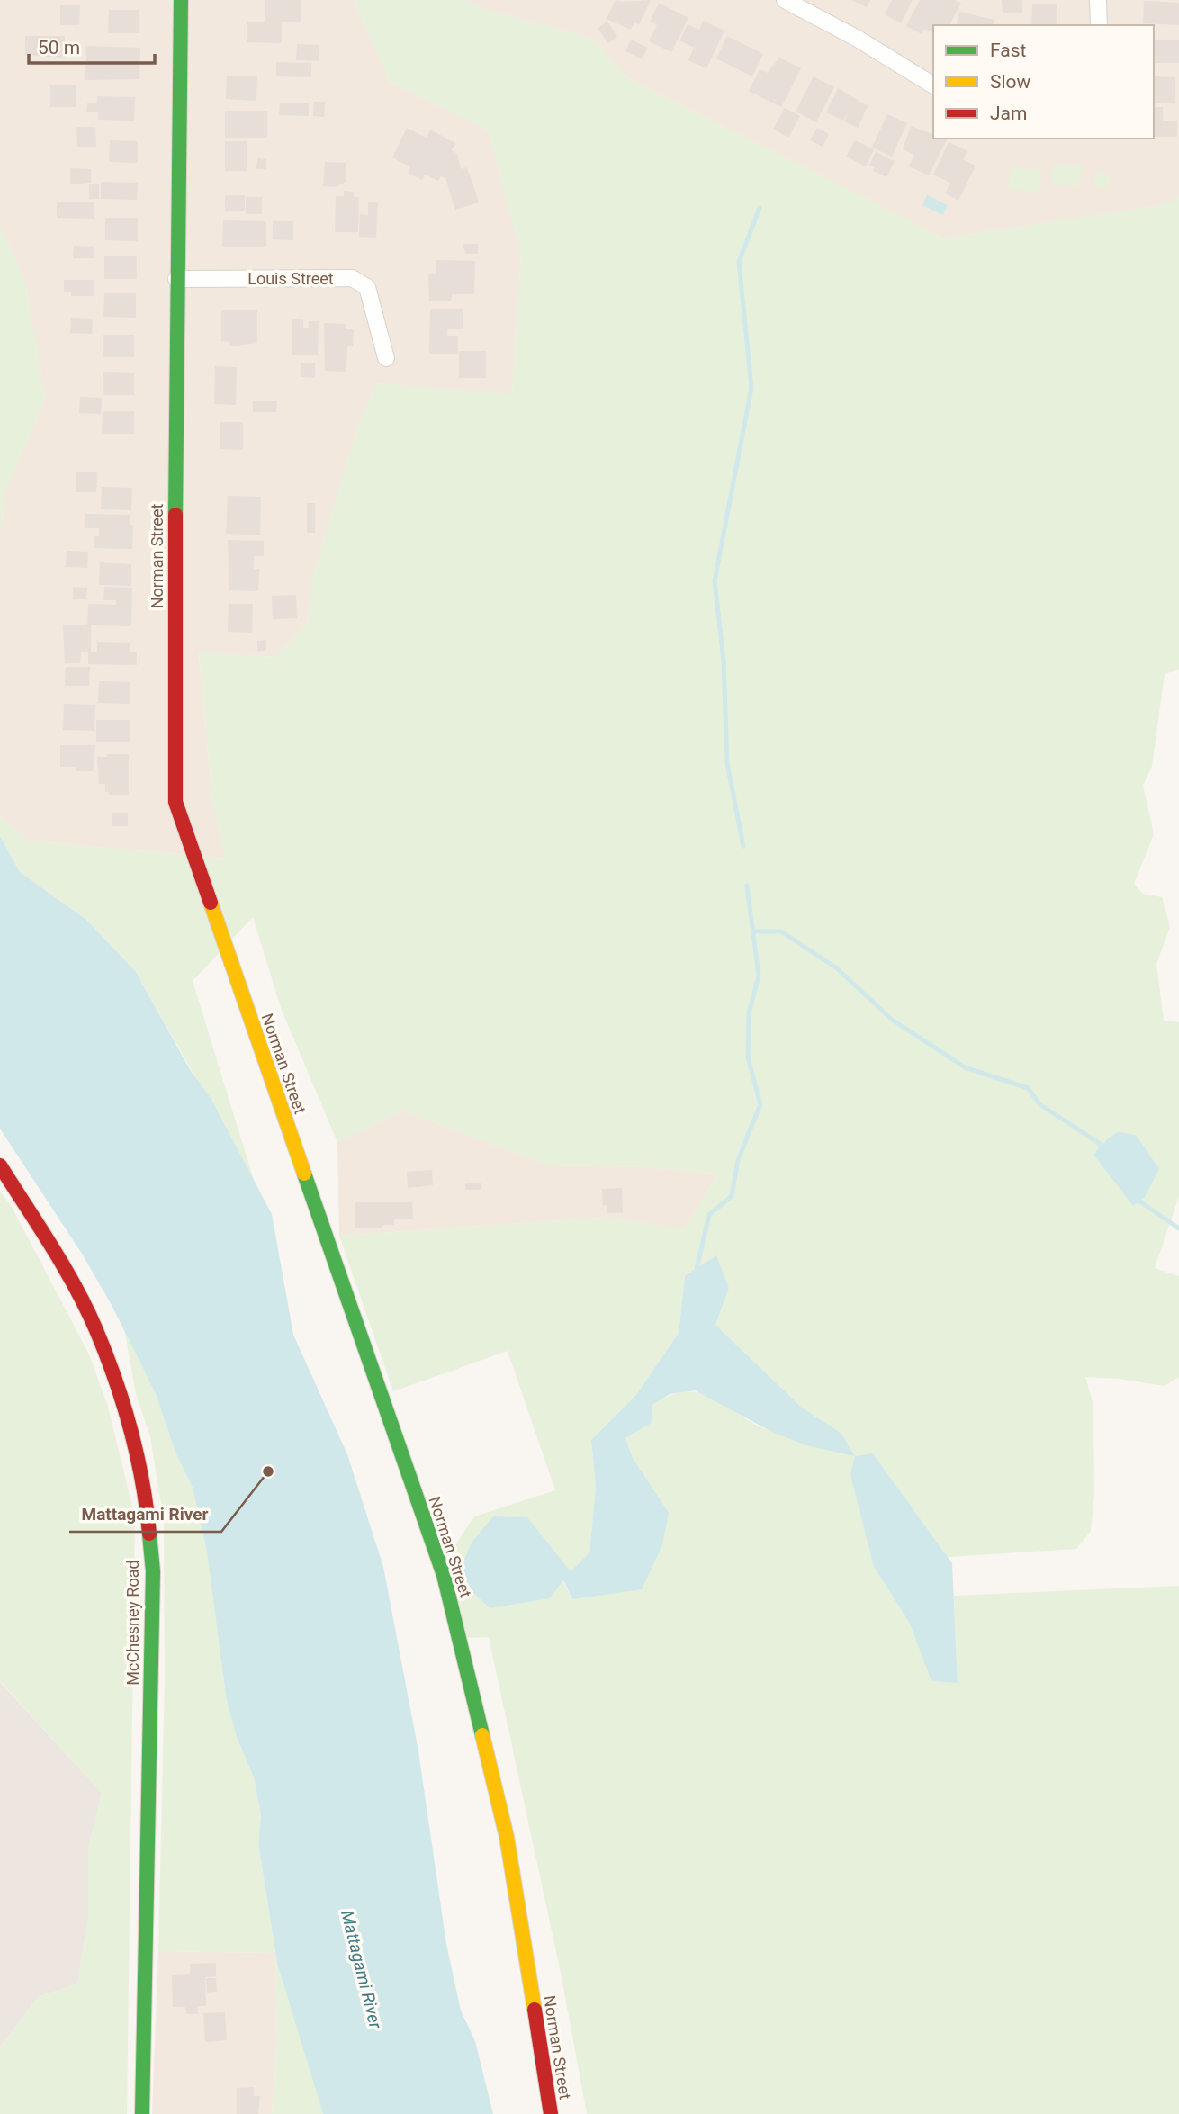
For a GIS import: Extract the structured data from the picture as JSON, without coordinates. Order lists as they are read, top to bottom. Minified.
{"streets":{"street":["Louis Street","Norman Street","McChesney Road"]},"crossings":[["Louis Street","Norman Street"]],"water":["Mattagami River"],"places":["Mattagami River"],"legend":["Fast","Slow","Jam"],"scale_bar":"50 m"}
